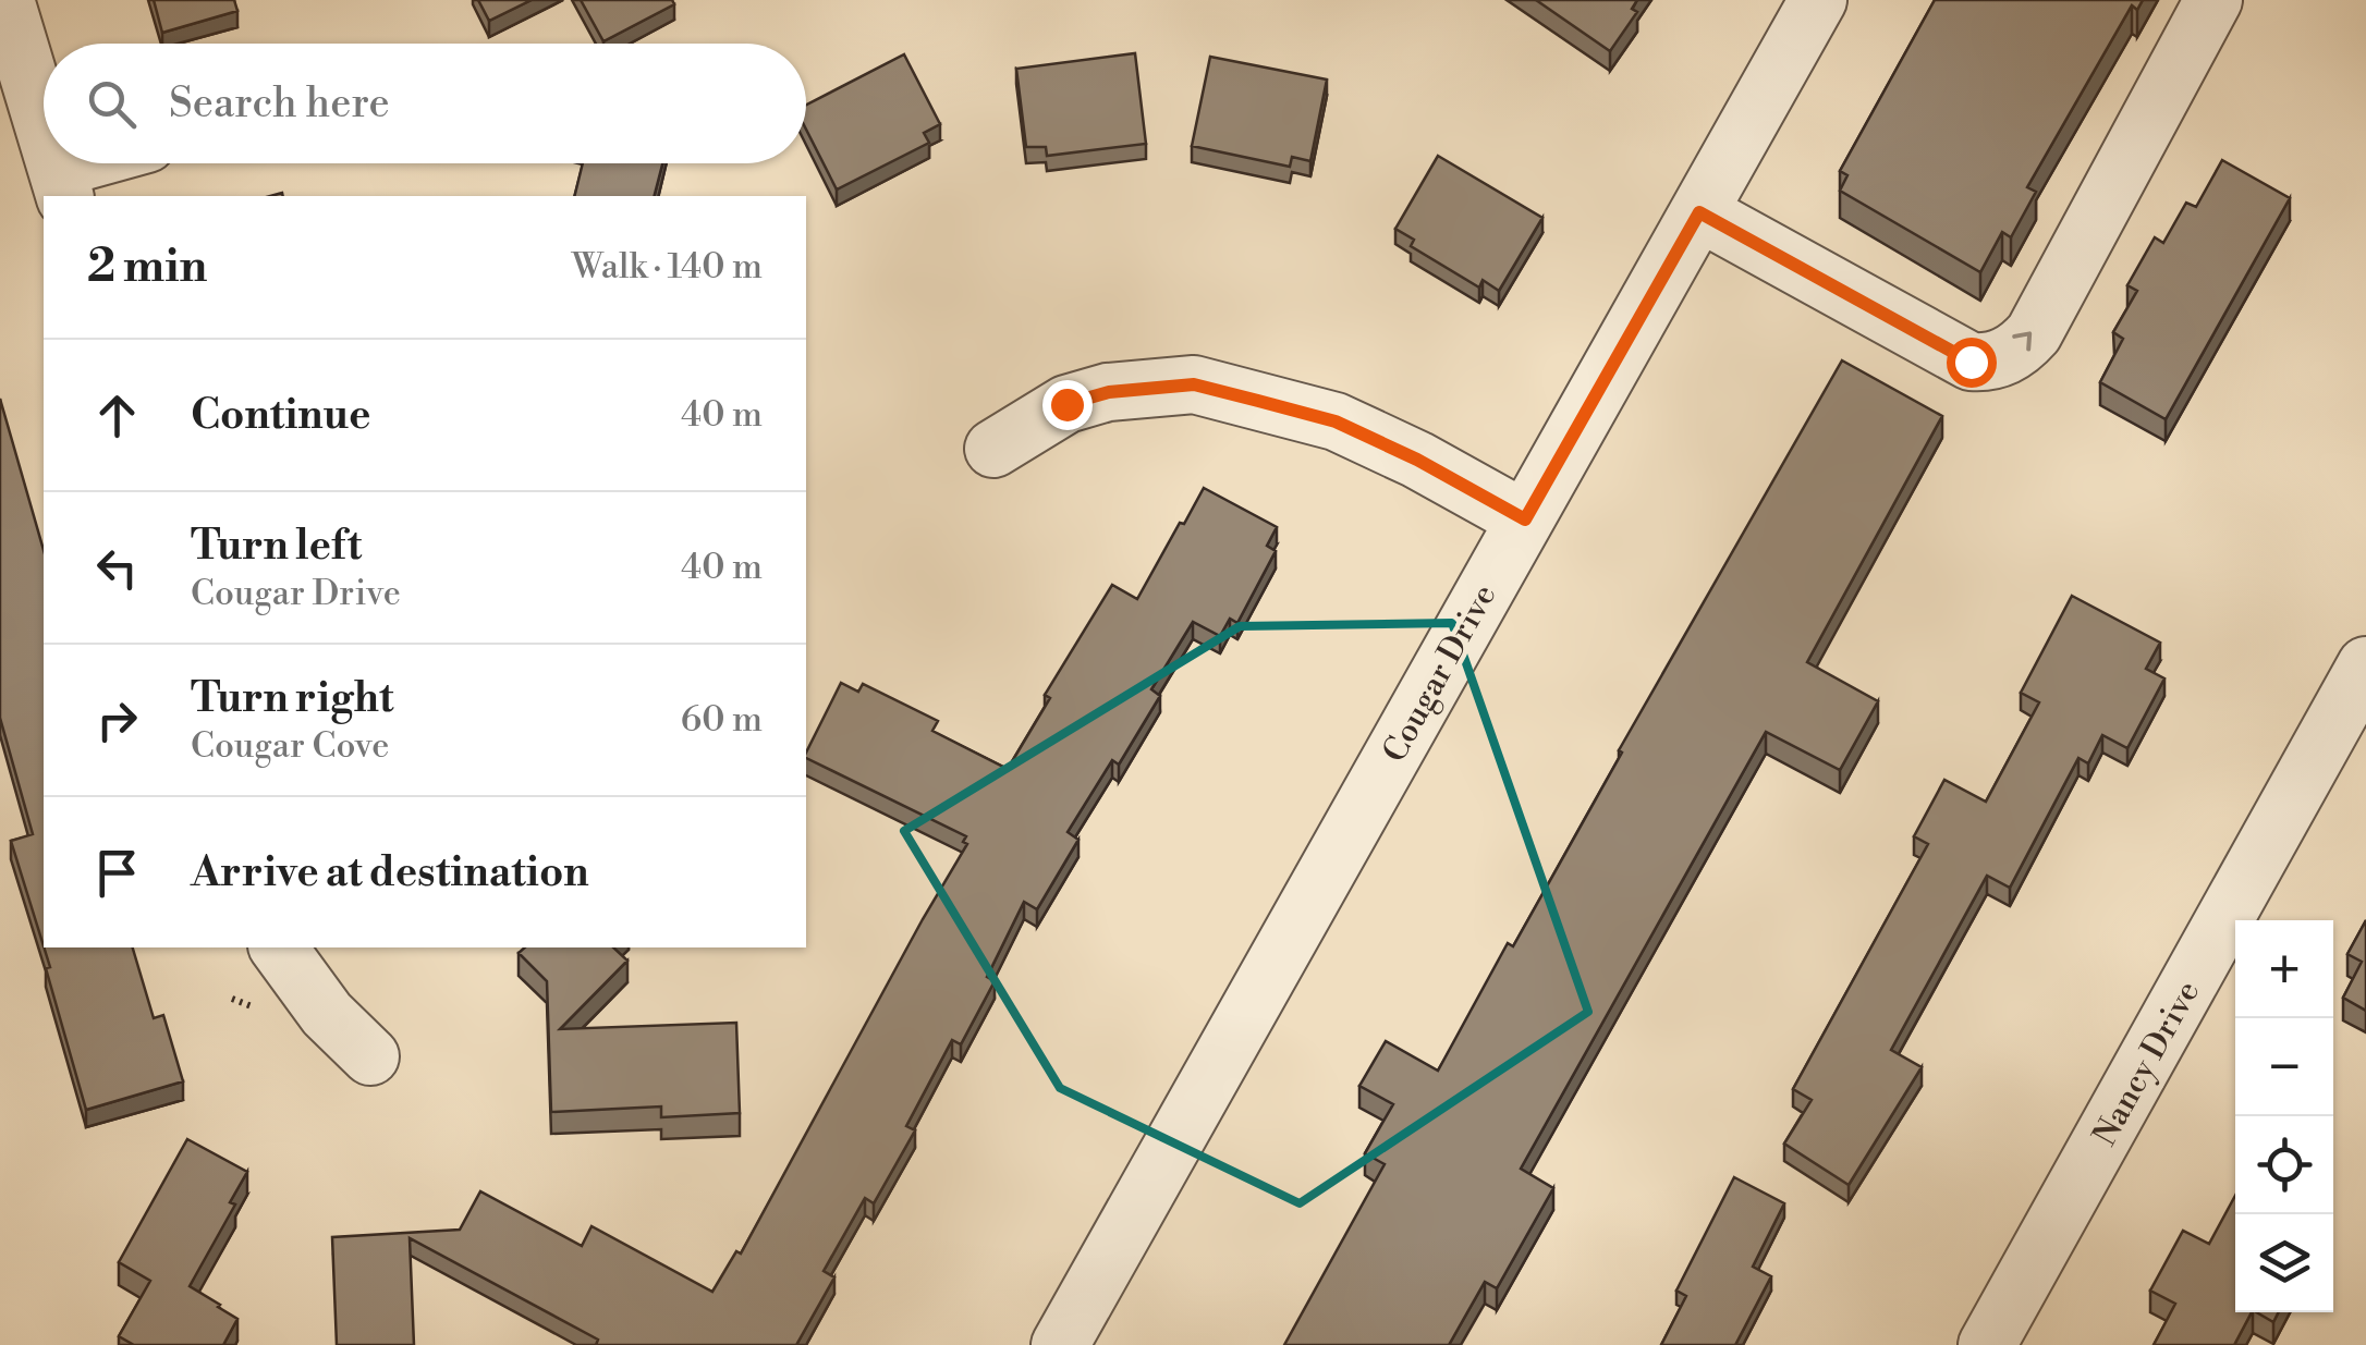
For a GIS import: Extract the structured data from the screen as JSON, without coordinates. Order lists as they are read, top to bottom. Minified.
{"streets":{"street":["Cougar Drive","Nancy Drive"]},"page":{"search":"Search here","heading":["2 min","Walk · 140 m"],"list":[["Continue","40 m"],["Turn left","Cougar Drive","40 m"],["Turn right","Cougar Cove","60 m"],"Arrive at destination"],"map_buttons":["+","−"]}}
